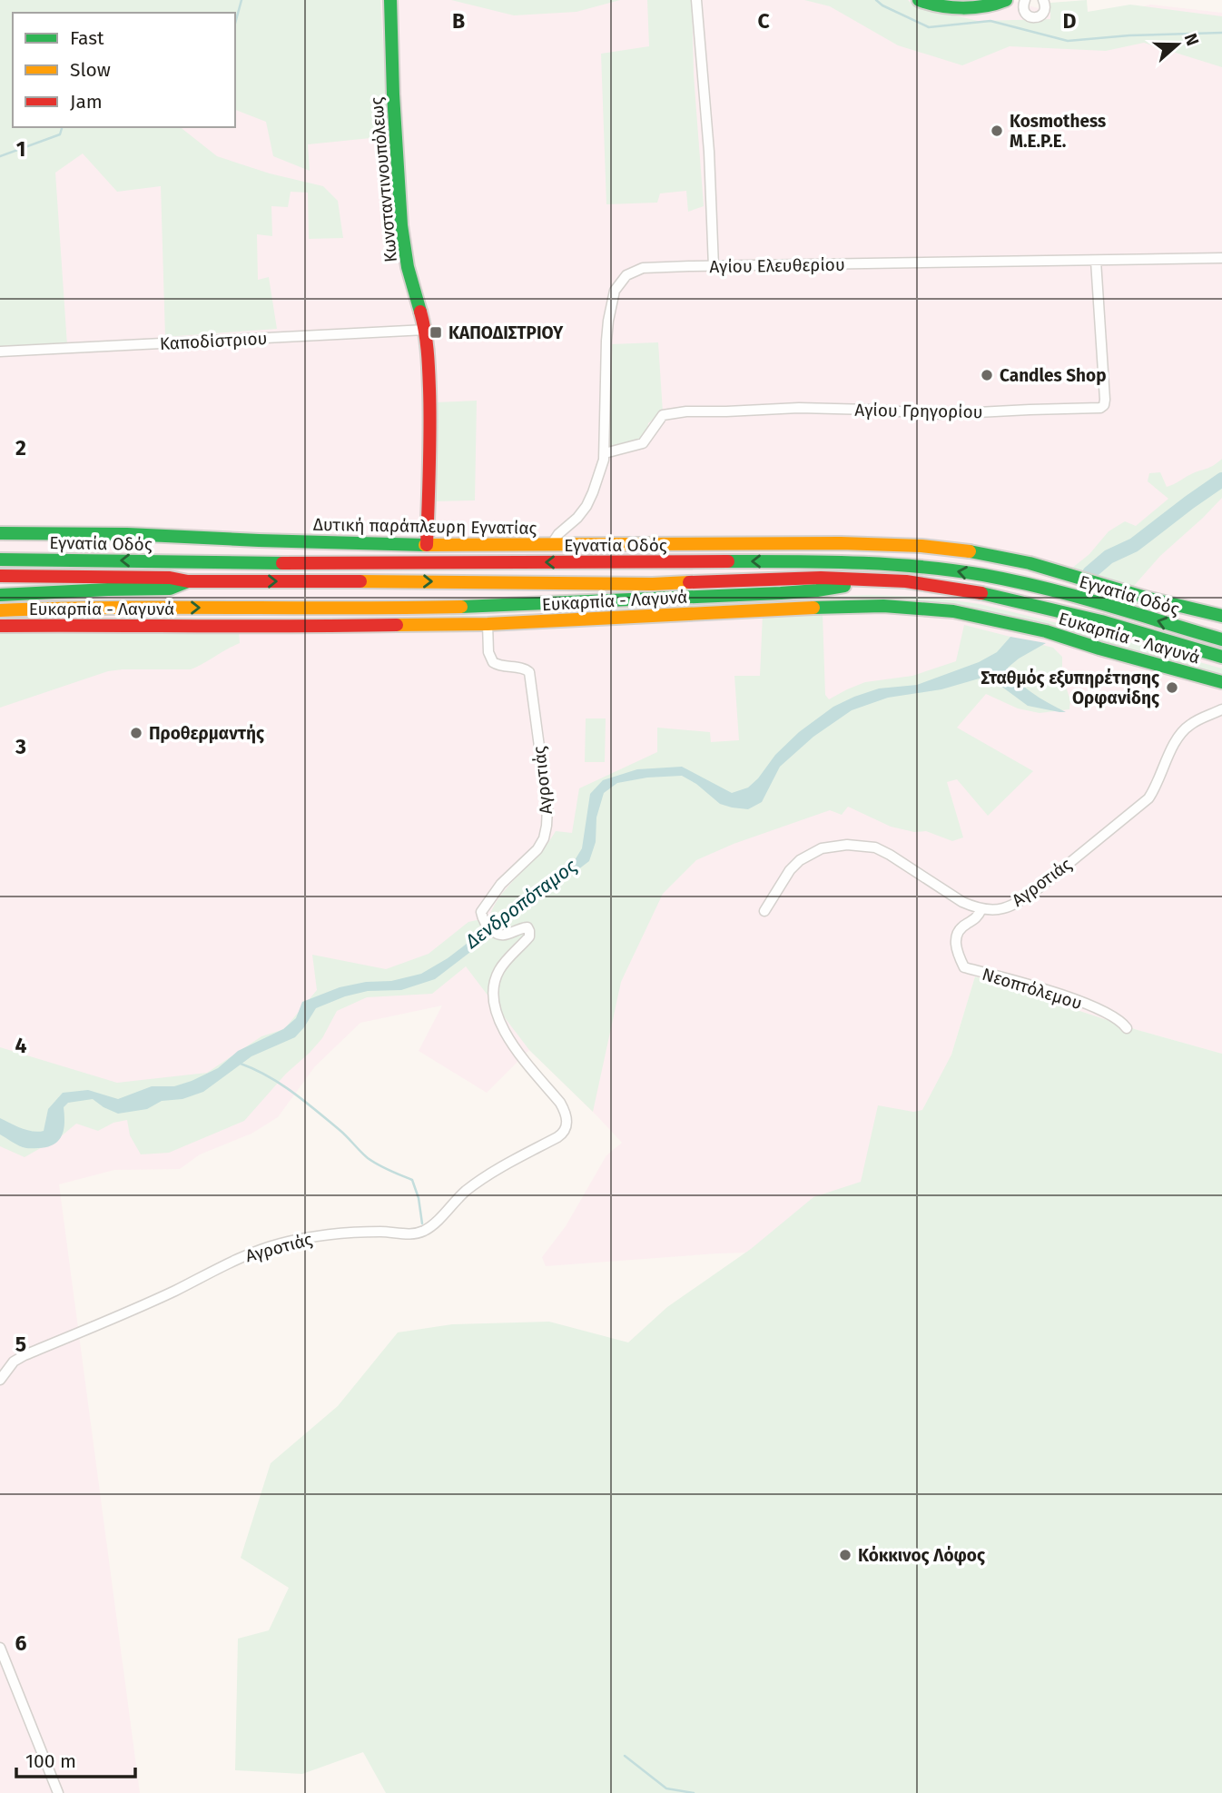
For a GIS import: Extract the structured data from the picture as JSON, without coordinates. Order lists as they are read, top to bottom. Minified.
{"streets":{"main road":["Κωνσταντινουπόλεως","Δυτική παράπλευρη Εγνατίας","Εγνατία Οδός","Ευκαρπία - Λαγυνά"],"street":["Αγίου Ελευθερίου","Καποδίστριου","Αγίου Γρηγορίου","Αγροτιάς","Νεοπτόλεμου"]},"crossings":[["Κωνσταντινουπόλεως","Καποδίστριου"],["Κωνσταντινουπόλεως","Δυτική παράπλευρη Εγνατίας"],["Αγίου Ελευθερίου","Αγίου Γρηγορίου"],["Αγίου Ελευθερίου","Δυτική παράπλευρη Εγνατίας"],["Ευκαρπία - Λαγυνά","Αγροτιάς"],["Αγροτιάς","Νεοπτόλεμου"]],"water":["Δενδροπόταμος"],"places":{"other":["Kosmothess M.E.P.E.","Candles Shop","Σταθμός εξυπηρέτησης Ορφανίδης","Προθερμαντής","Κόκκινος Λόφος"],"transit":["ΚΑΠΟΔΙΣΤΡΙΟΥ"]},"legend":["Fast","Slow","Jam"],"scale_bar":"100 m","north":"right","grid":{"columns":["B","C","D"],"rows":["1","2","3","4","5","6"]}}
